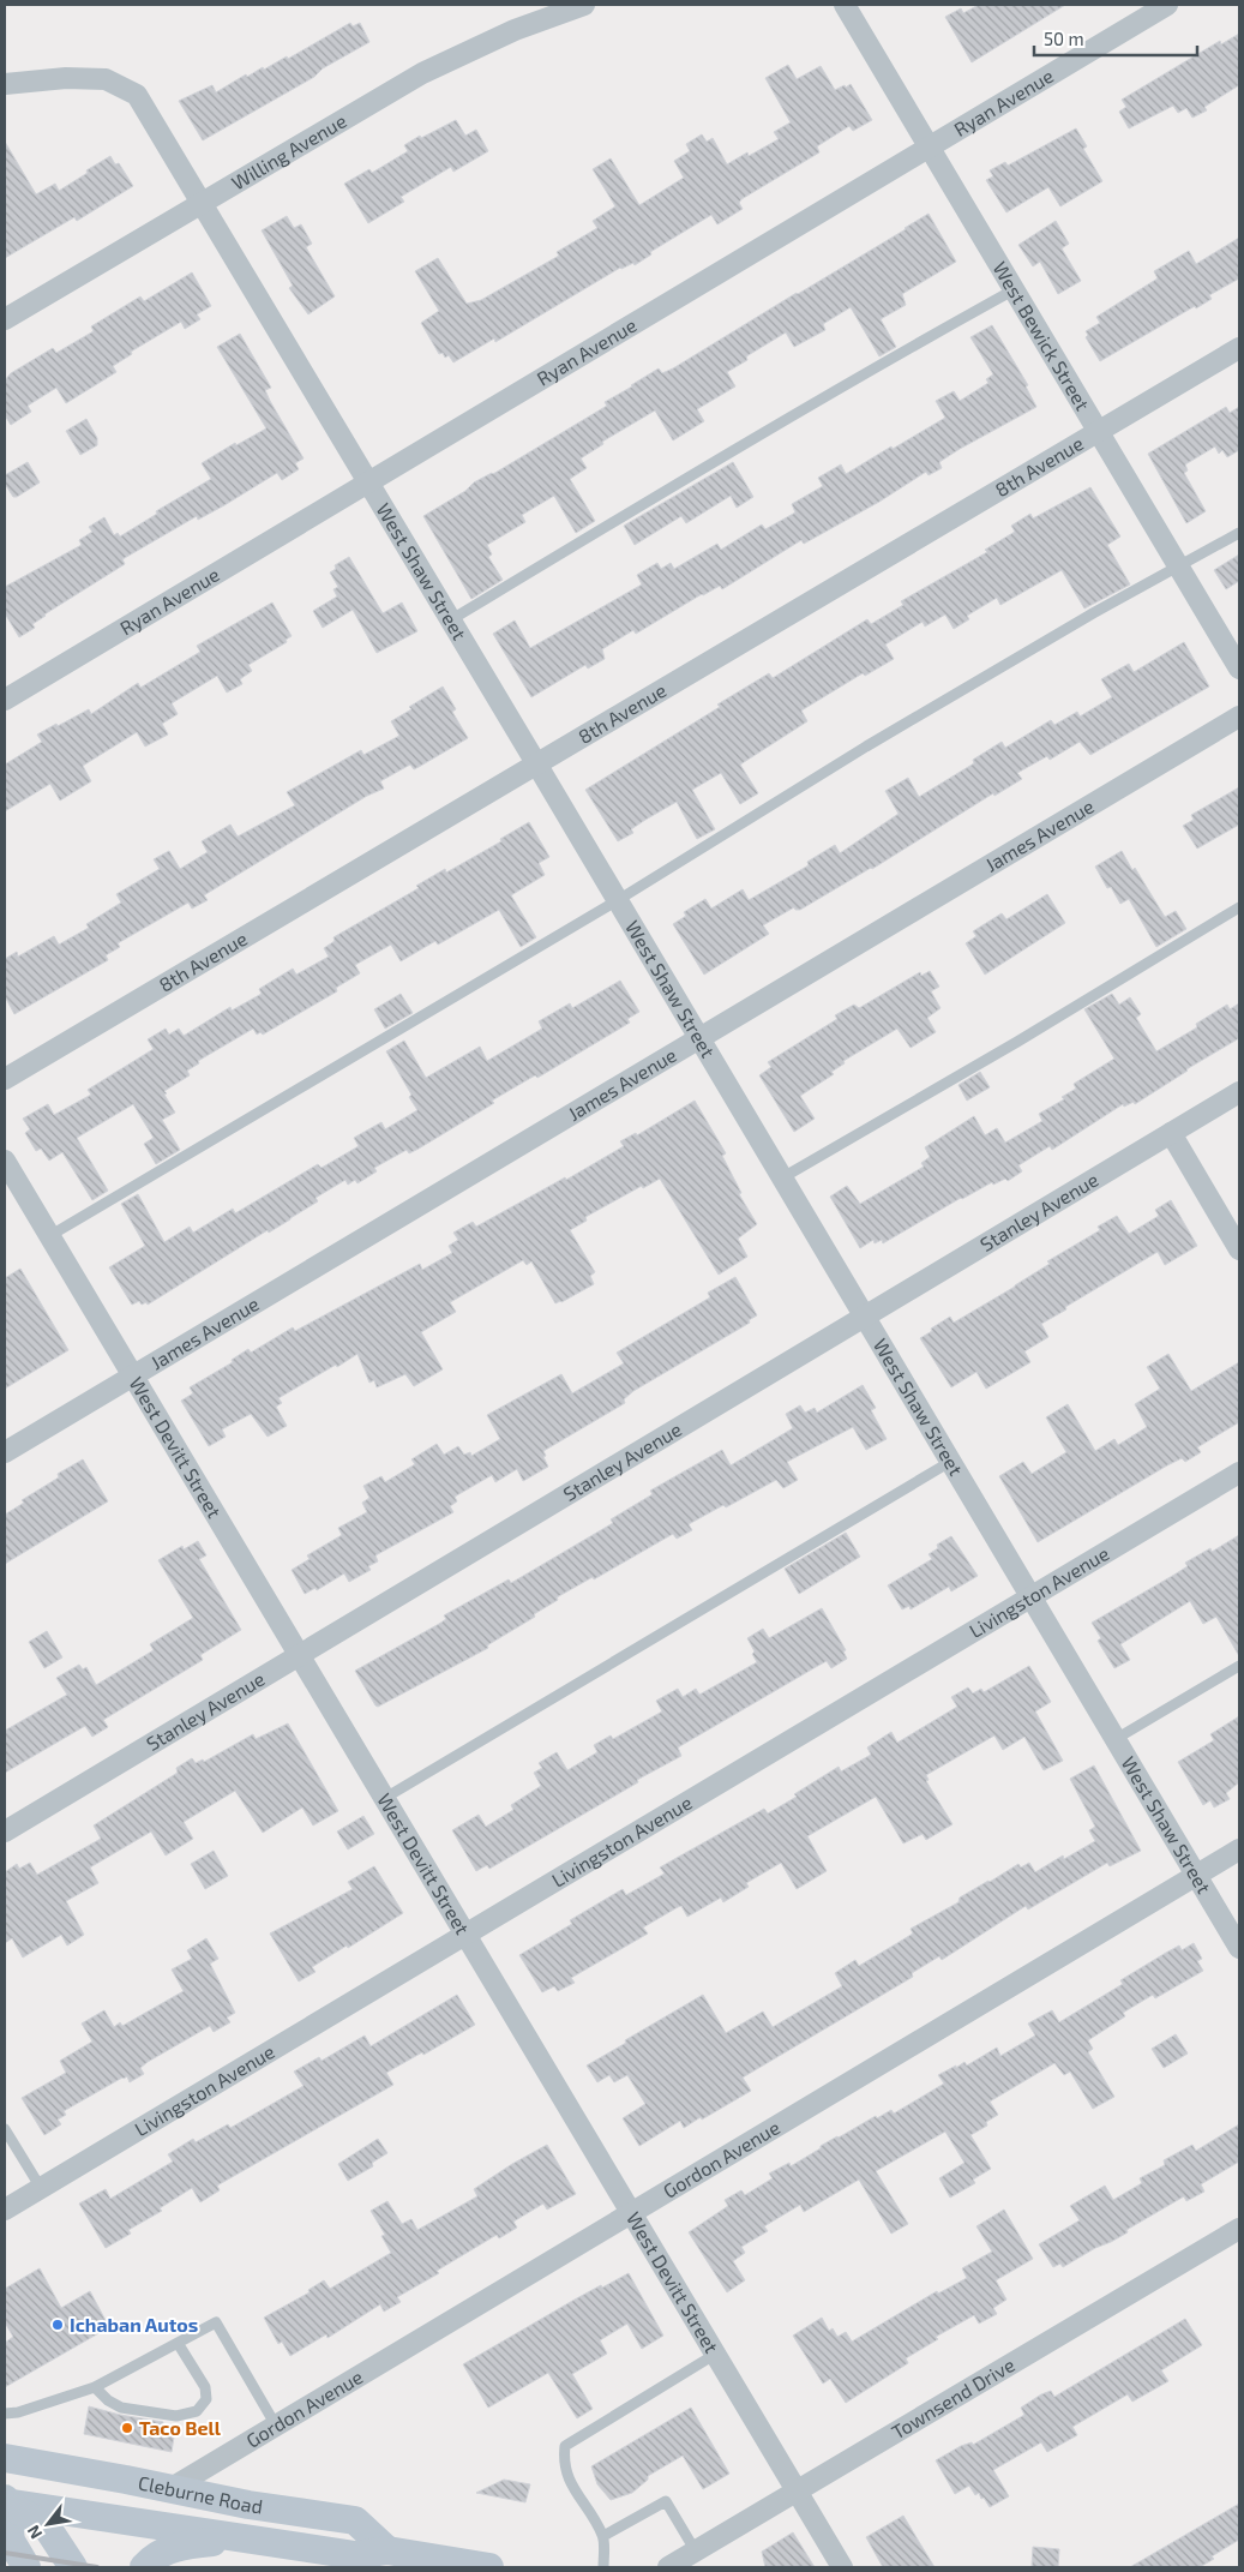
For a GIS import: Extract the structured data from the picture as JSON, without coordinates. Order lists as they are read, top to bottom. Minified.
{"streets":{"main road":["Cleburne Road"],"street":["Ryan Avenue","Willing Avenue","West Bewick Street","8th Avenue","West Shaw Street","James Avenue","Stanley Avenue","West Devitt Street","Livingston Avenue","Gordon Avenue","Townsend Drive"]},"crossings":[["Ryan Avenue","West Bewick Street"],["Ryan Avenue","West Shaw Street"],["Willing Avenue","West Shaw Street"],["West Bewick Street","8th Avenue"],["8th Avenue","West Shaw Street"],["West Shaw Street","James Avenue"],["West Shaw Street","Stanley Avenue"],["West Shaw Street","Livingston Avenue"],["West Shaw Street","Gordon Avenue"],["James Avenue","West Devitt Street"],["Stanley Avenue","West Devitt Street"],["West Devitt Street","Livingston Avenue"],["West Devitt Street","Gordon Avenue"],["West Devitt Street","Townsend Drive"],["Gordon Avenue","Cleburne Road"]],"places":["Ichaban Autos","Taco Bell"],"scale_bar":"50 m","north":"bottom left"}
